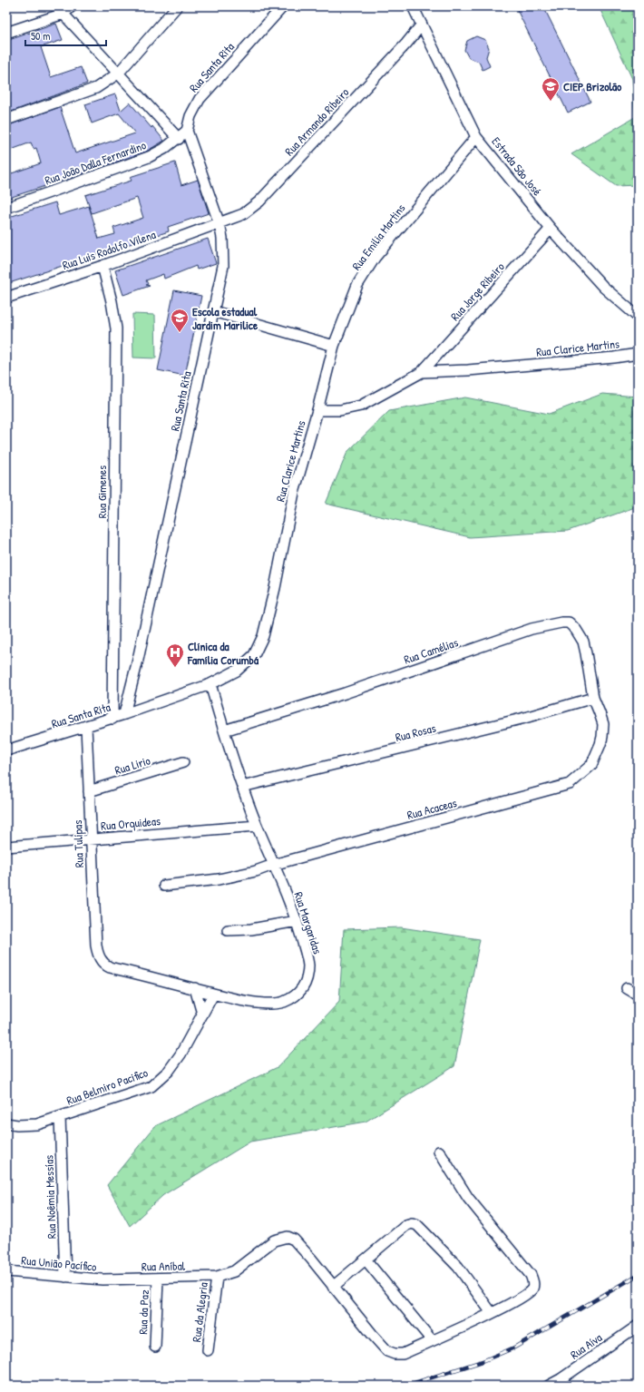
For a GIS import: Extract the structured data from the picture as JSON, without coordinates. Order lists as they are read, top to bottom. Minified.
{"streets":{"street":["Rua Santa Rita","Rua Armando Ribeiro","Rua João Dalla Fernardino","Estrada São José","Rua Emilia Martins","Rua Luis Rodolfo Vilena","Rua Jorge Ribeiro","Rua Clarice Martins","Rua Gimenes","Rua Camélias","Rua Rosas","Rua Lirio","Rua Acaceas","Rua Orquideas","Rua Tulipas","Rua Margaridas","Rua Belmiro Pacifico","Rua Noêmia Messías","Rua União Pacífico","Rua Aníbal","Rua da Paz","Rua da Alegria","Rua Aíva"]},"crossings":[["Rua Santa Rita","Rua Armando Ribeiro"],["Rua Santa Rita","Rua João Dalla Fernardino"],["Rua Santa Rita","Rua Luis Rodolfo Vilena"],["Rua Santa Rita","Rua Clarice Martins"],["Rua Santa Rita","Rua Gimenes"],["Rua Santa Rita","Rua Tulipas"],["Rua Armando Ribeiro","Estrada São José"],["Rua Armando Ribeiro","Rua Luis Rodolfo Vilena"],["Estrada São José","Rua Emilia Martins"],["Estrada São José","Rua Jorge Ribeiro"],["Rua Emilia Martins","Rua Clarice Martins"],["Rua Luis Rodolfo Vilena","Rua Gimenes"],["Rua Jorge Ribeiro","Rua Clarice Martins"],["Rua Clarice Martins","Rua Margaridas"],["Rua Camélias","Rua Rosas"],["Rua Camélias","Rua Acaceas"],["Rua Camélias","Rua Margaridas"],["Rua Rosas","Rua Acaceas"],["Rua Rosas","Rua Margaridas"],["Rua Lirio","Rua Tulipas"],["Rua Acaceas","Rua Margaridas"],["Rua Orquideas","Rua Tulipas"],["Rua Orquideas","Rua Margaridas"],["Rua Tulipas","Rua Margaridas"],["Rua Margaridas","Rua Belmiro Pacifico"],["Rua Belmiro Pacifico","Rua Noêmia Messías"],["Rua Noêmia Messías","Rua União Pacífico"],["Rua União Pacífico","Rua Aníbal"],["Rua Aníbal","Rua da Paz"],["Rua Aníbal","Rua da Alegria"]],"places":{"school or university":["CIEP Brizolão","Escola estadual Jardim Marilice"],"hospital":["Clínica da Família Corumbá"]},"scale_bar":"50 m"}
